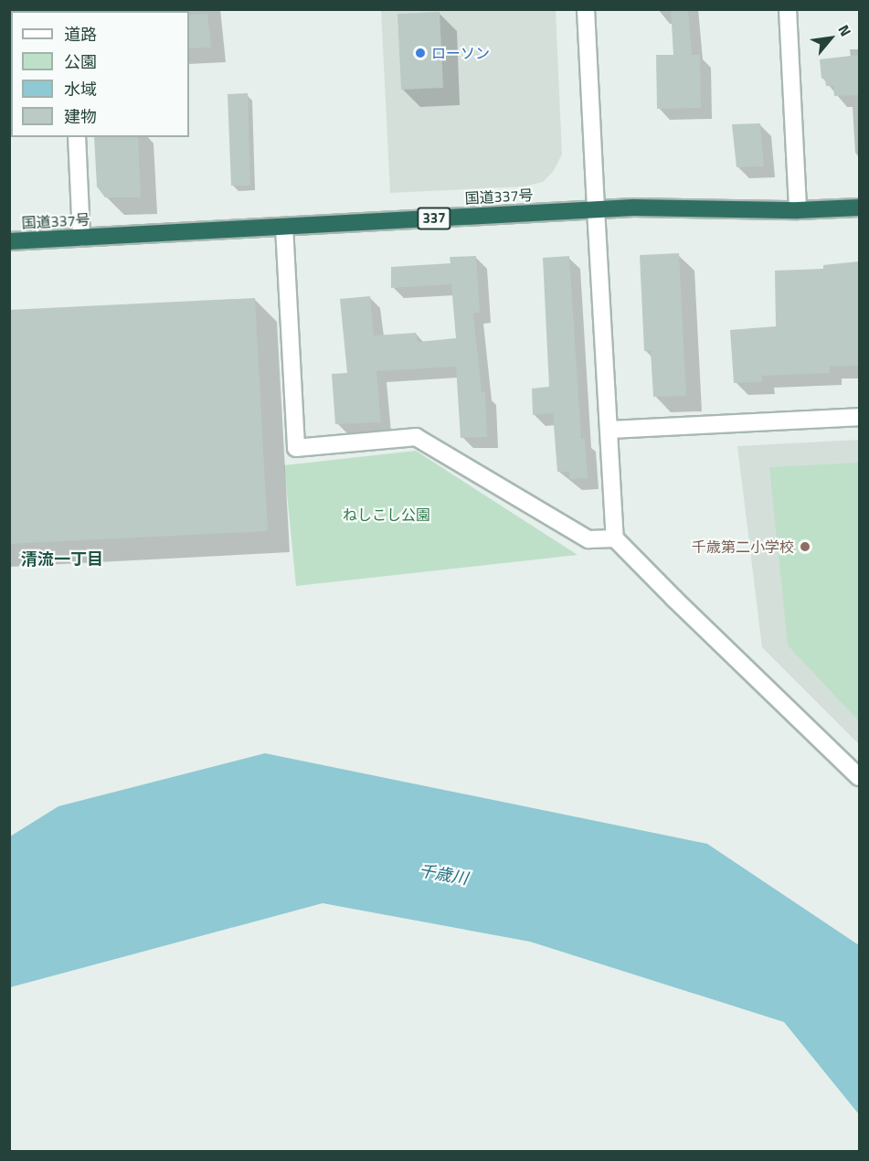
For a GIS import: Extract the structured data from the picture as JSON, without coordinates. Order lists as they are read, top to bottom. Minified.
{"streets":{"highway":["国道337号","337"]},"districts":["清流一丁目"],"water":["千歳川"],"parks":["ねしこし公園"],"places":["ローソン","千歳第二小学校"],"legend":["道路","公園","水域","建物"],"north":"top right"}
